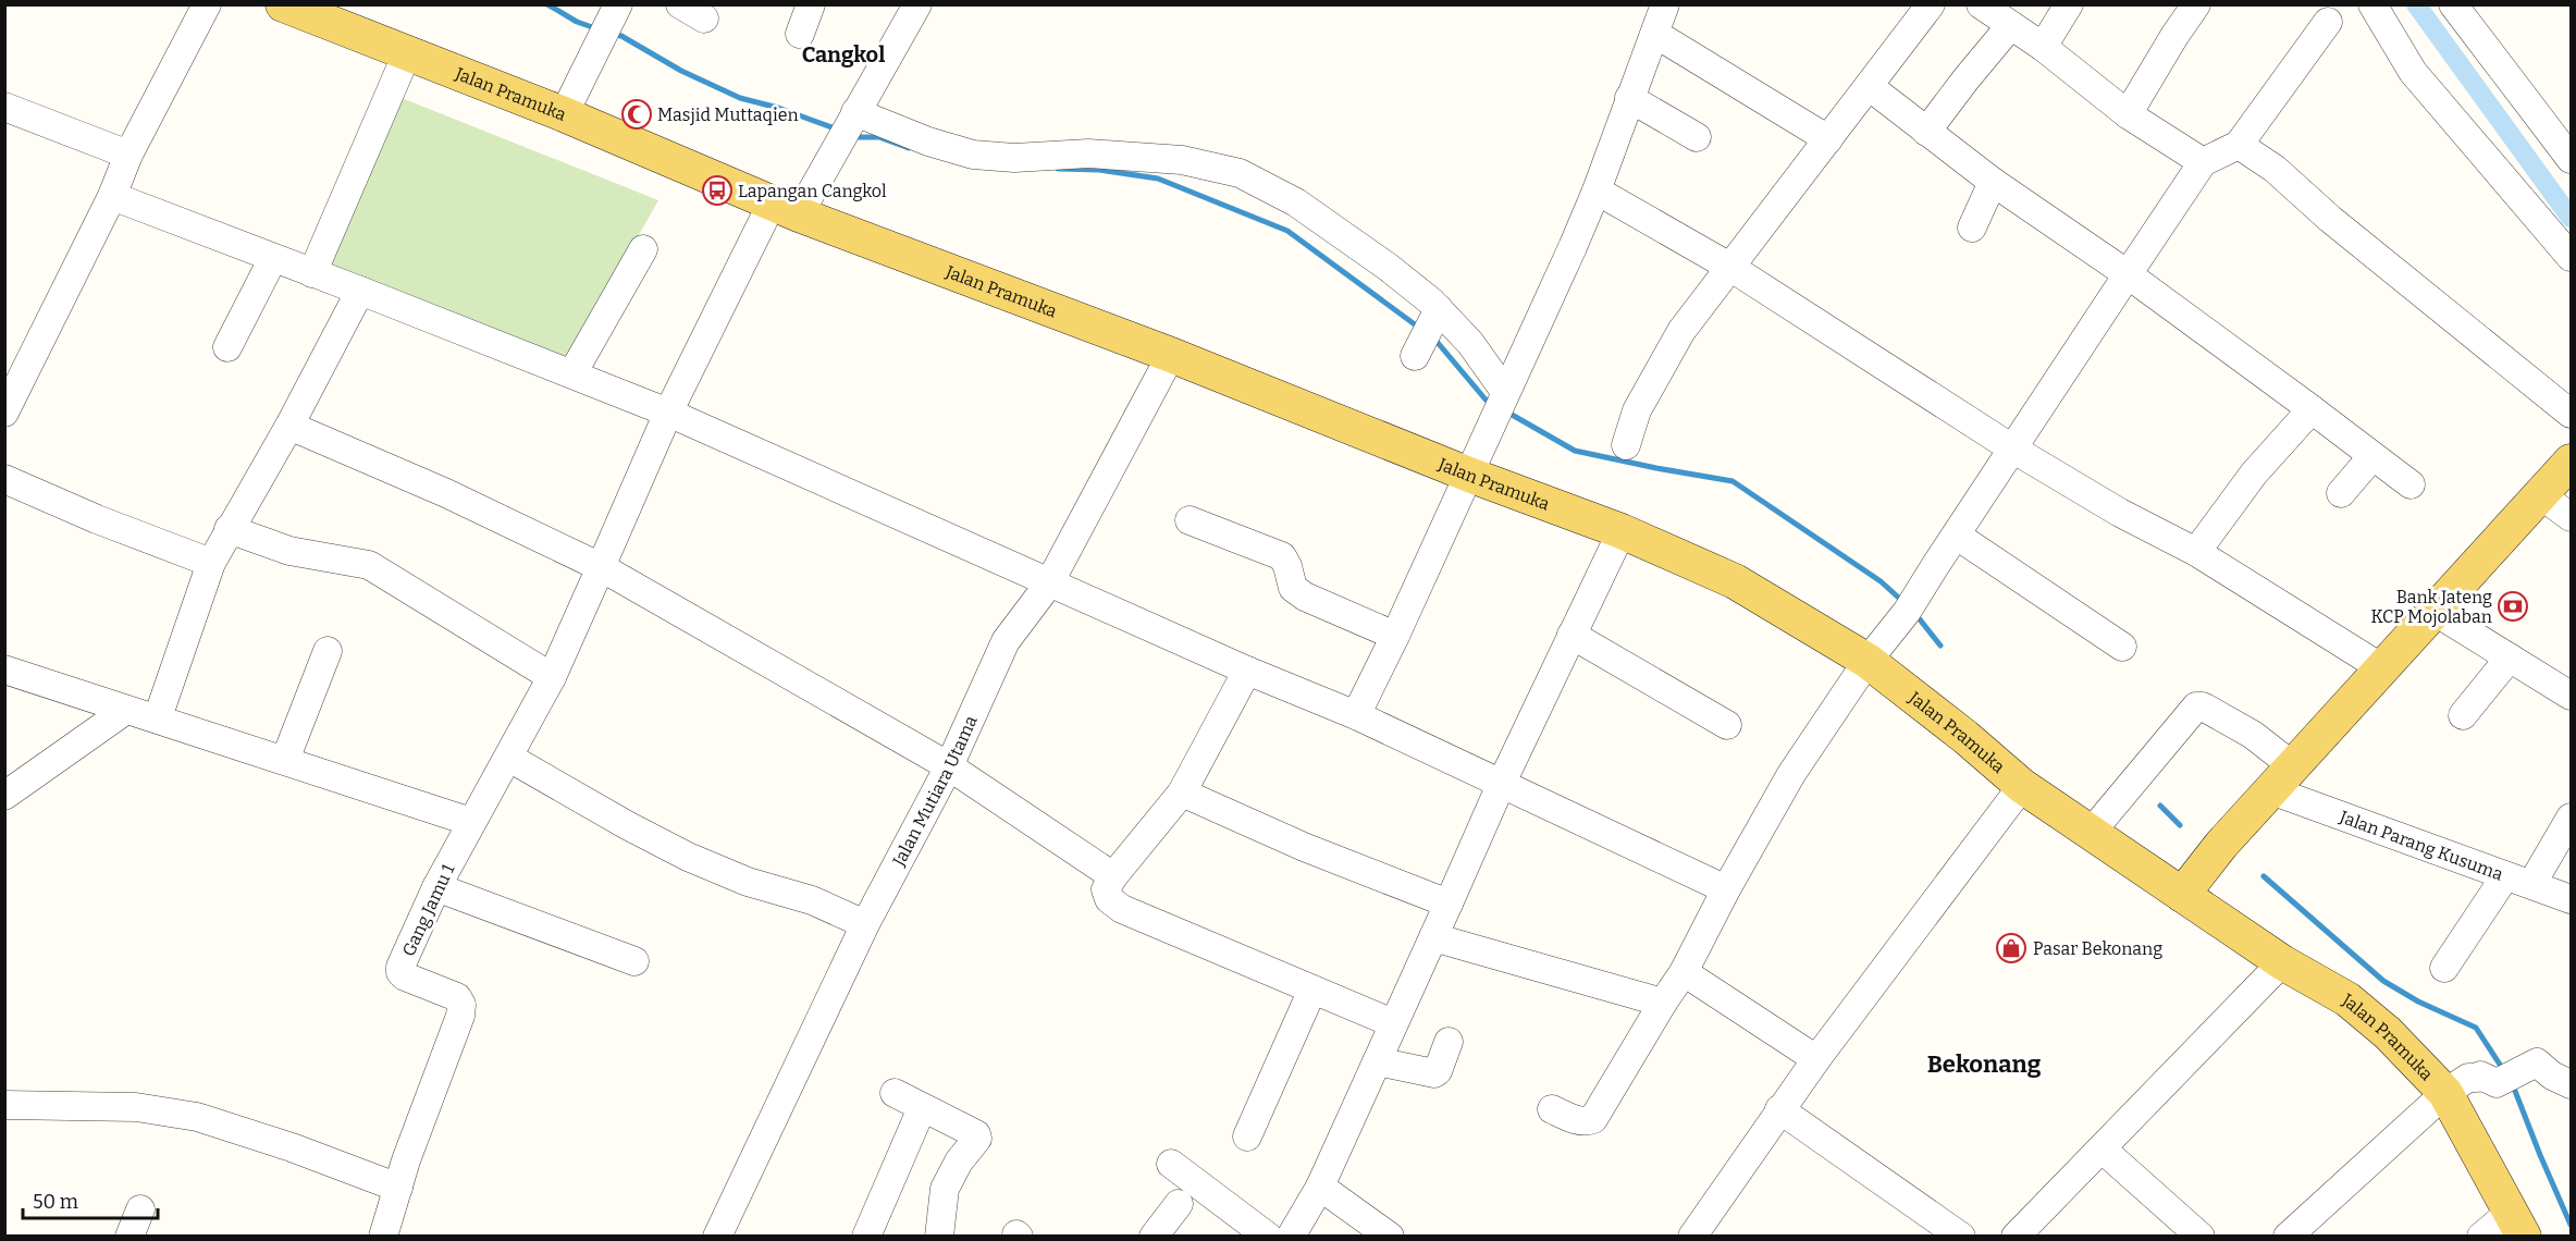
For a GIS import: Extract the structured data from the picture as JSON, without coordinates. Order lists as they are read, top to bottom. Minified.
{"streets":{"main road":["Jalan Pramuka"],"street":["Jalan Mutiara Utama","Jalan Parang Kusuma","Gang Jamu 1"]},"crossings":[["Jalan Pramuka","Jalan Mutiara Utama"],["Jalan Pramuka","Jalan Parang Kusuma"],["Jalan Pramuka","Gang Jamu 1"]],"districts":["Cangkol","Bekonang"],"places":{"mosque":["Masjid Muttaqien"],"bus stop":["Lapangan Cangkol"],"bank":["Bank Jateng KCP Mojolaban"],"shop":["Pasar Bekonang"]},"scale_bar":"50 m"}
